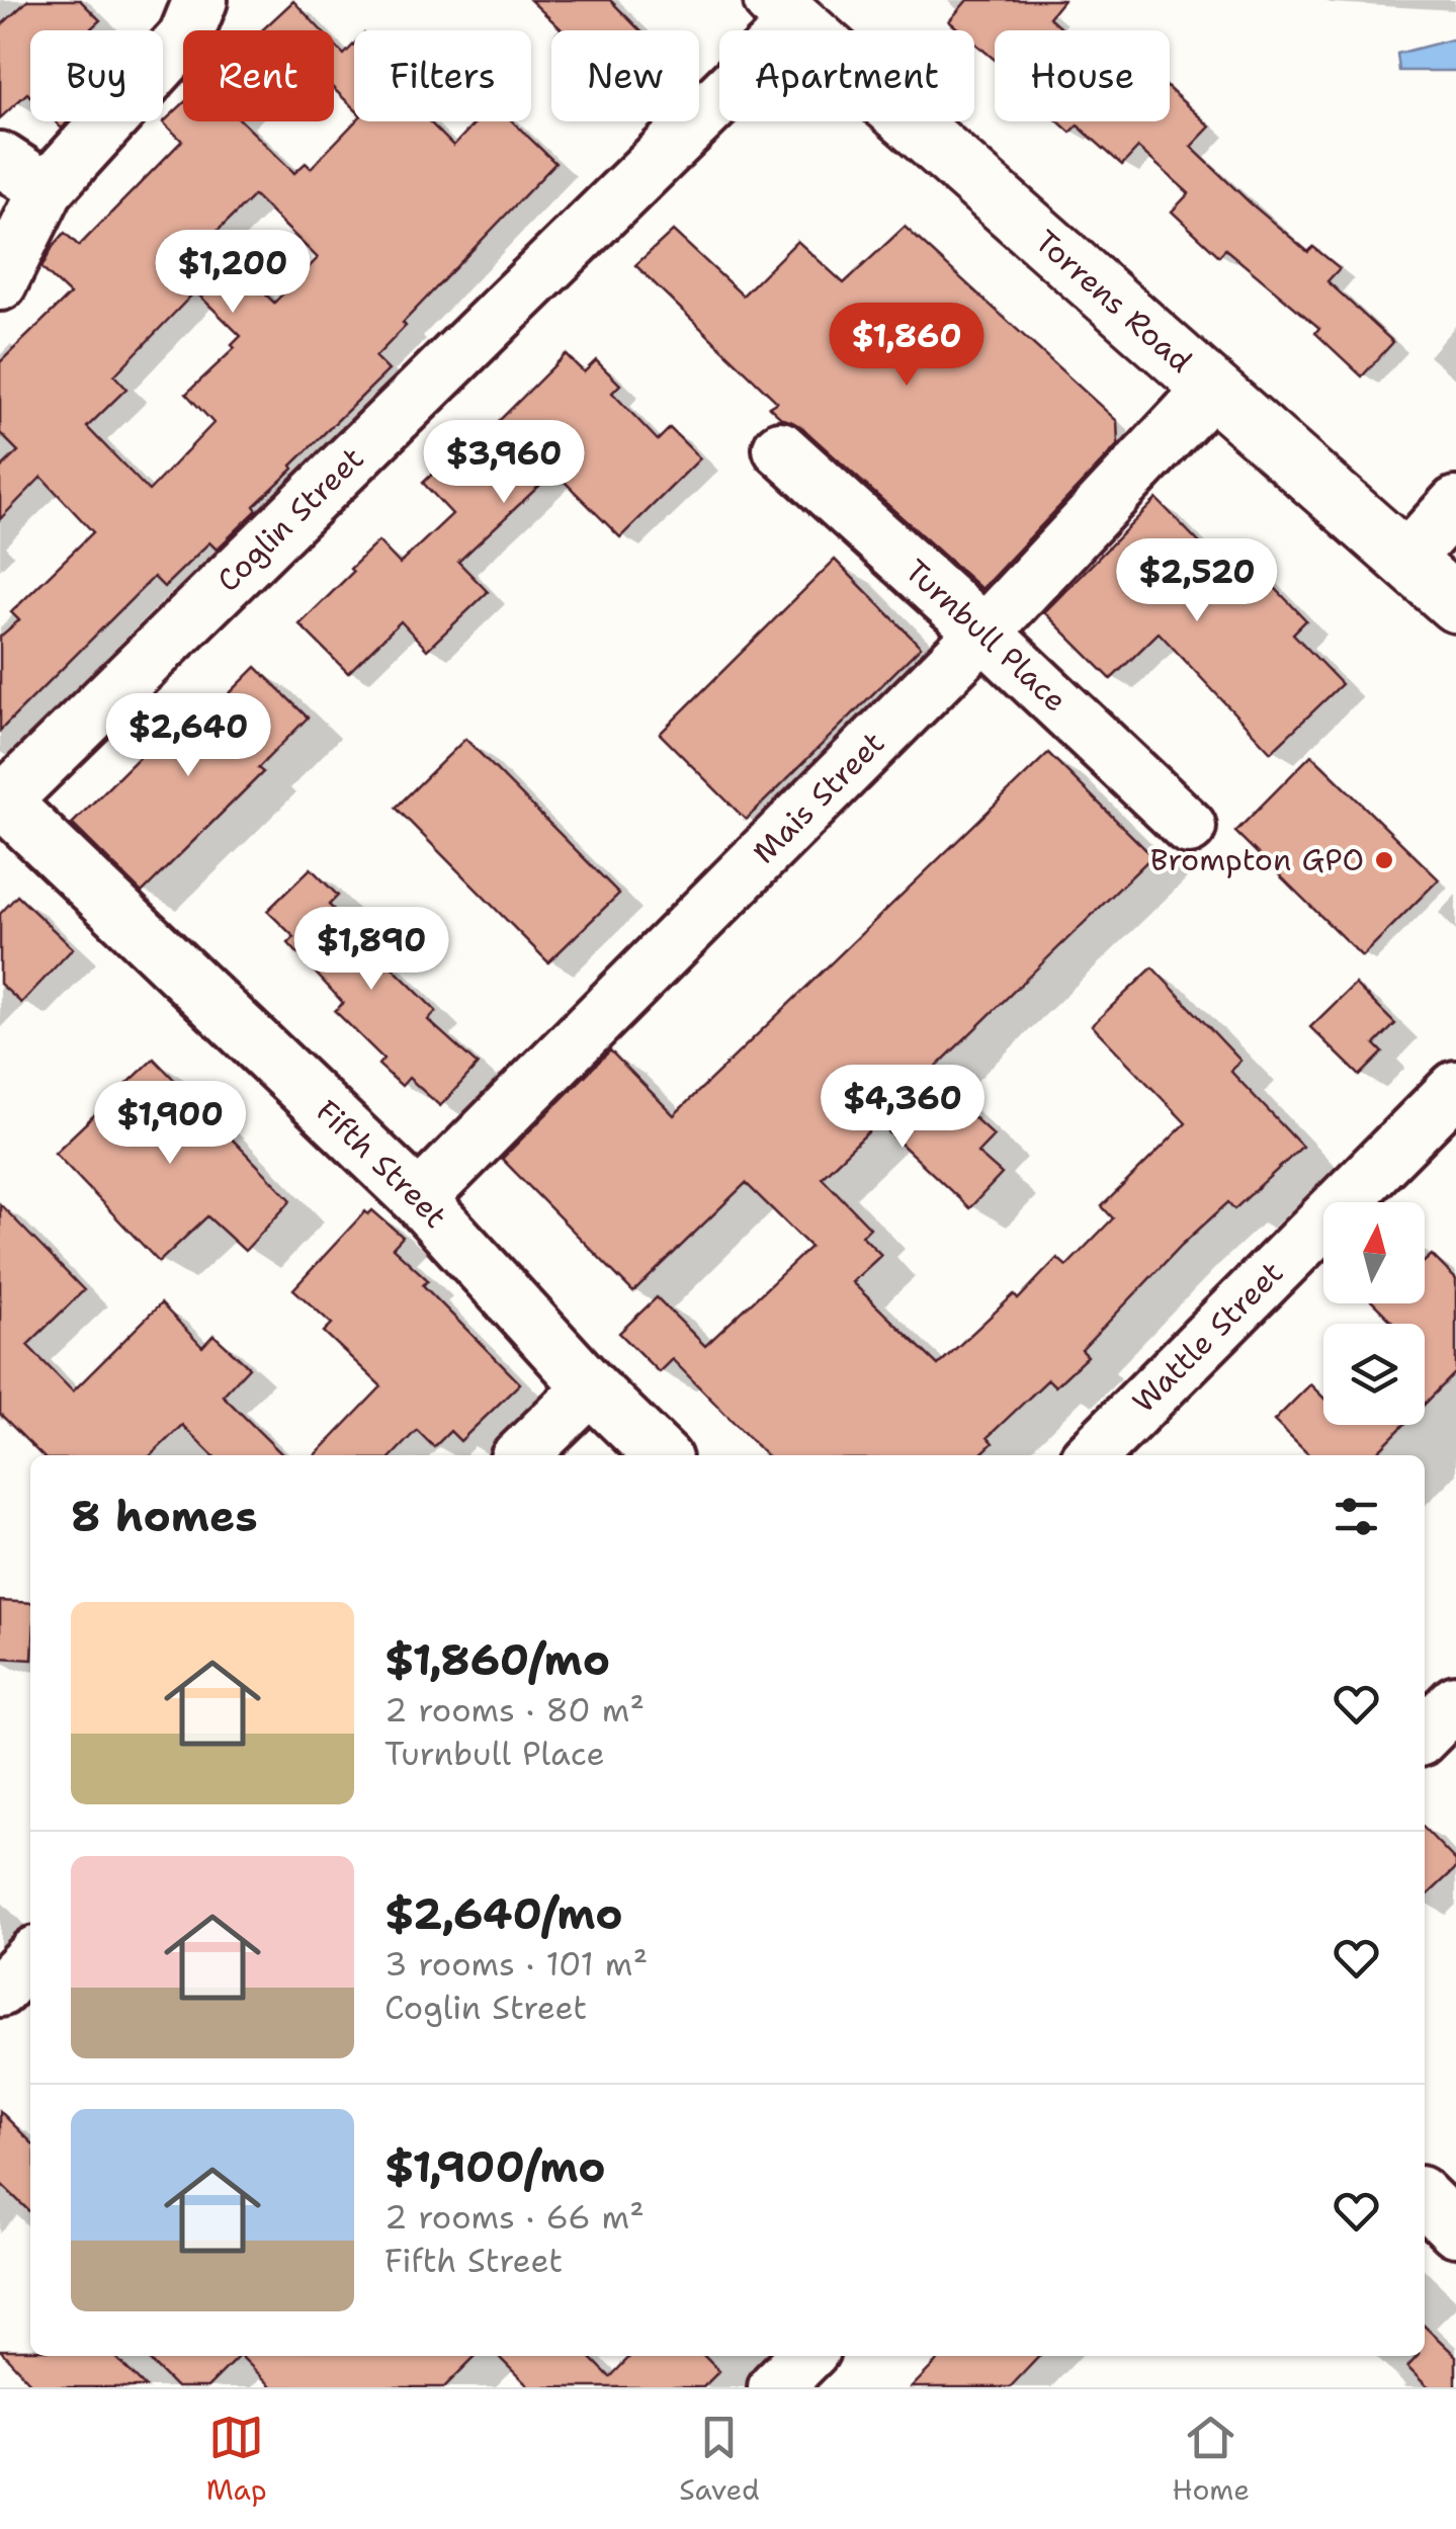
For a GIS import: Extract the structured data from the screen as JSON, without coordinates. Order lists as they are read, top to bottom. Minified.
{"streets":{"main road":["Torrens Road"],"street":["Coglin Street","Turnbull Place","Mais Street","Fifth Street","Wattle Street"]},"crossings":[["Torrens Road","Coglin Street"],["Torrens Road","Mais Street"],["Coglin Street","Fifth Street"],["Turnbull Place","Mais Street"],["Mais Street","Fifth Street"]],"places":["Brompton GPO"],"north":"top","page":{"chip":["Buy","Rent","Filters","New","Apartment","House"],"price":["$1,200","$1,860","$3,960","$2,520","$2,640","$1,890","$4,360","$1,900"],"heading":"8 homes","list":[{"name":"$1,860/mo","note":"2 rooms · 80 m² · Turnbull Place"},{"name":"$2,640/mo","note":"3 rooms · 101 m² · Coglin Street"},{"name":"$1,900/mo","note":"2 rooms · 66 m² · Fifth Street"}],"tabs":["Map","Saved","Home"]}}
